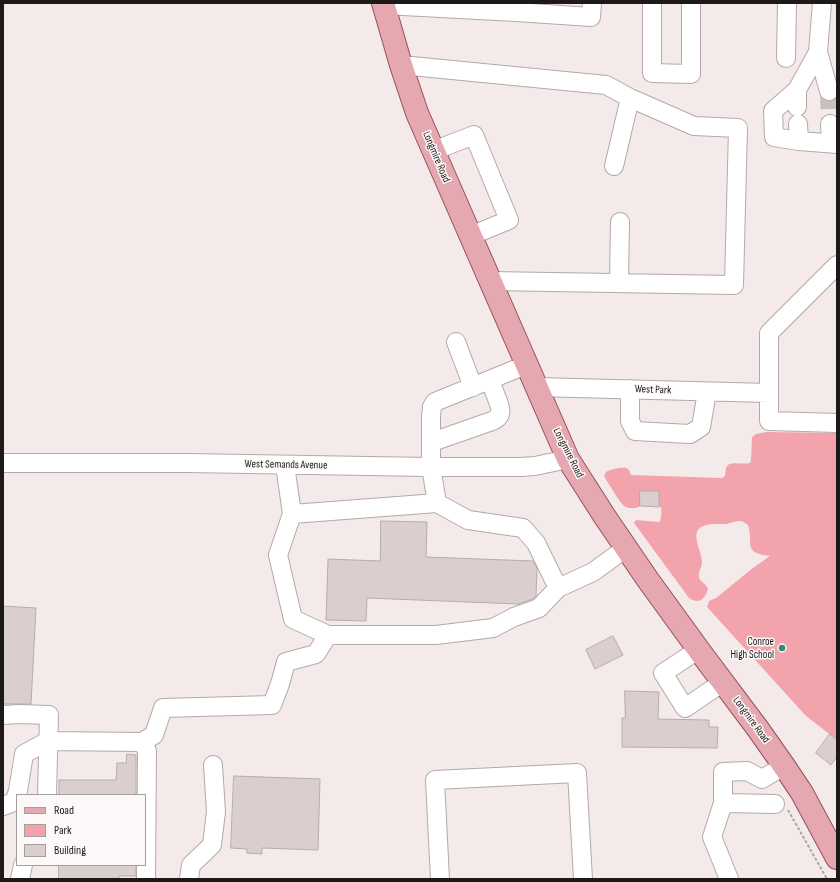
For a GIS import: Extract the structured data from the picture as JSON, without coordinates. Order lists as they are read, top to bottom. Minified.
{"streets":{"main road":["Longmire Road"],"street":["West Park","West Semands Avenue"]},"crossings":[["Longmire Road","West Park"],["Longmire Road","West Semands Avenue"]],"places":["Conroe High School"],"legend":["Road","Park","Building"]}
